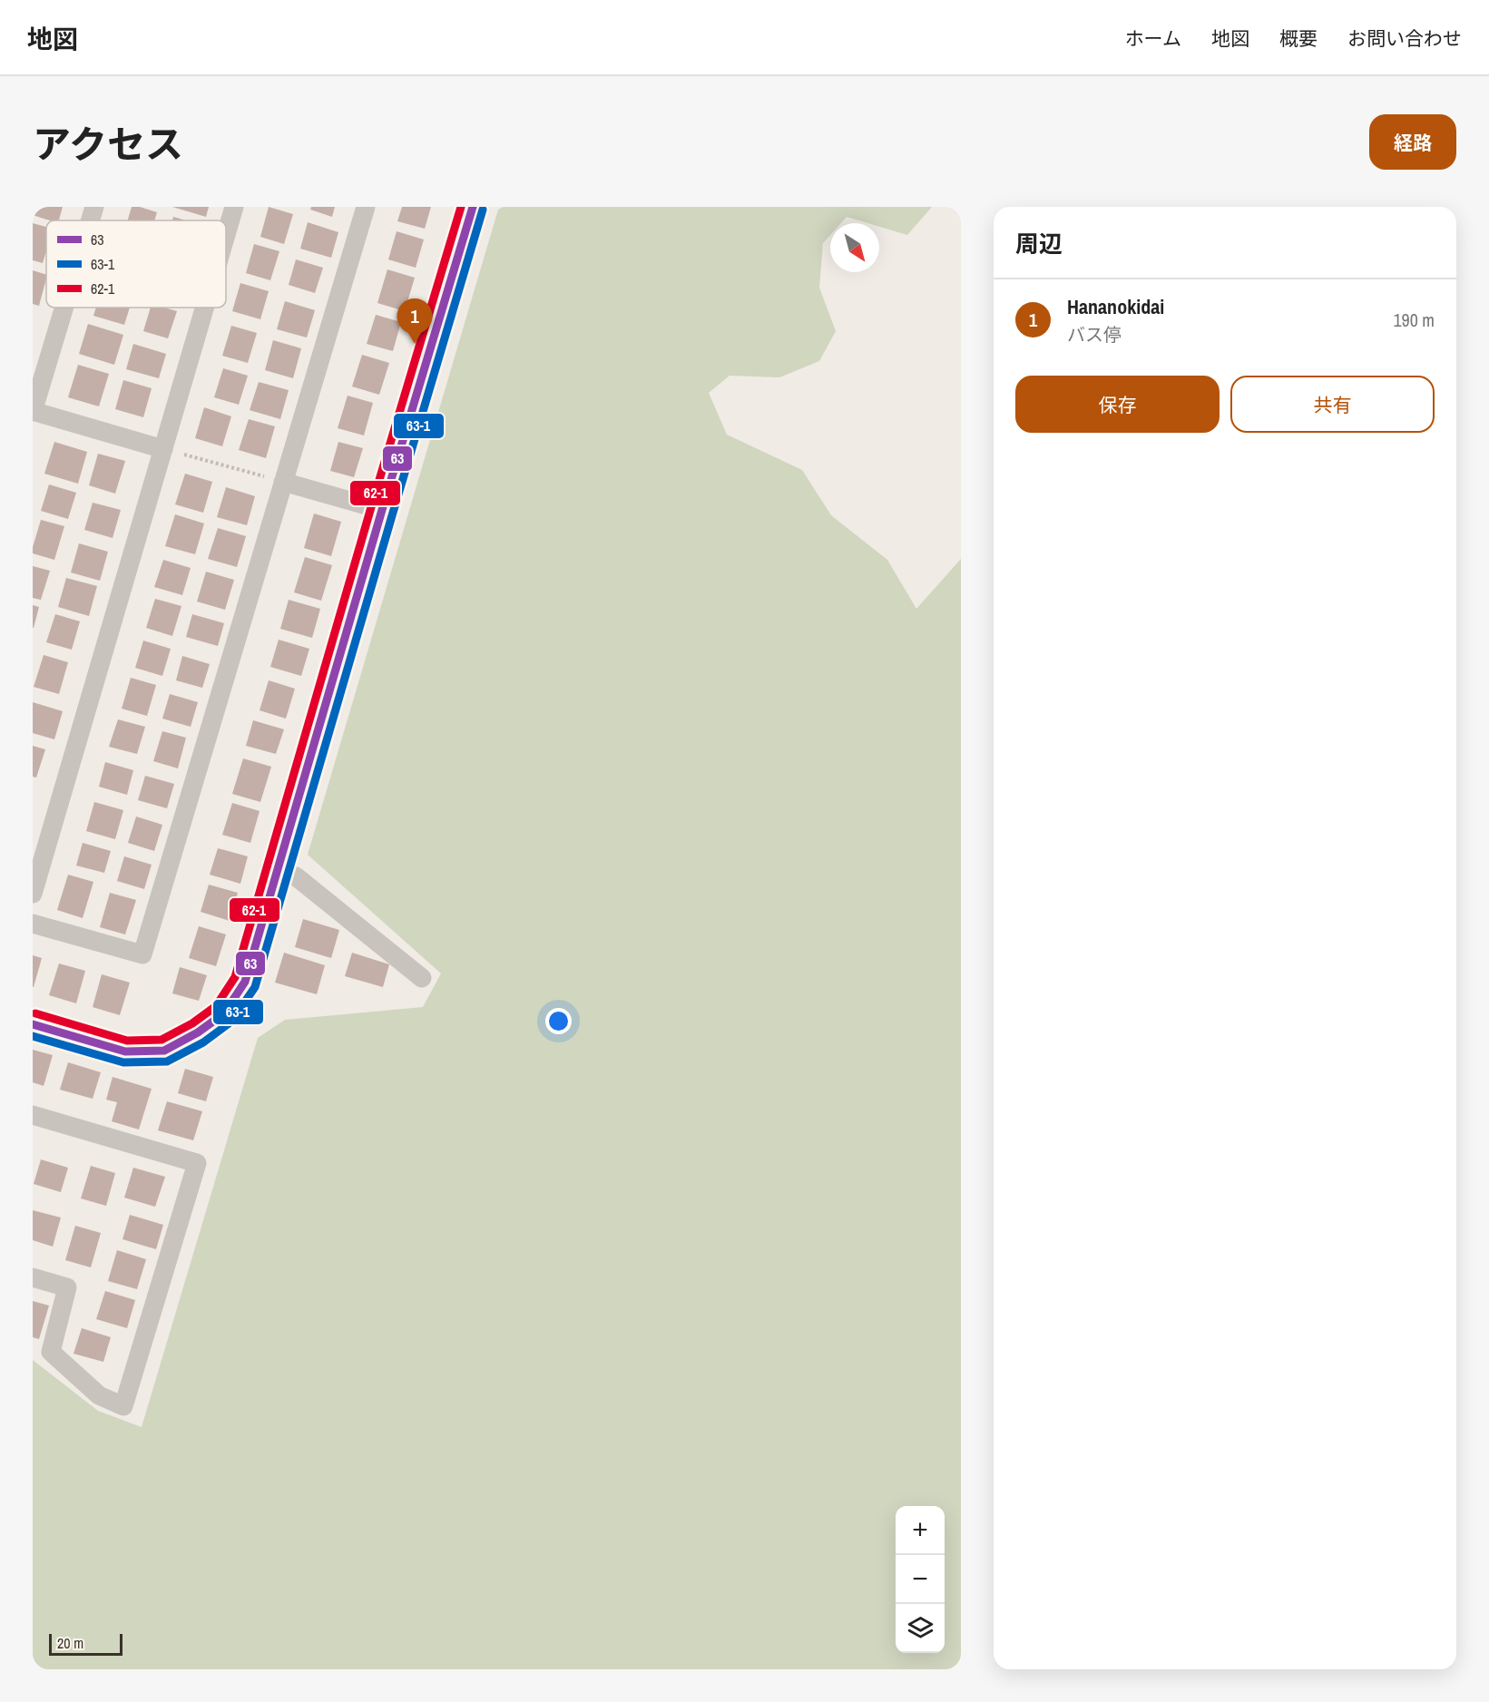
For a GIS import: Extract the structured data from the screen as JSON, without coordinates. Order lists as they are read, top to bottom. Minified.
{"lines":["transit line 63","transit line 62-1","transit line 63-1"],"legend":["63","63-1","62-1"],"scale_bar":"20 m","north":"bottom right","page":{"header":"地図","nav":["ホーム","地図","概要","お問い合わせ"],"title":"アクセス","buttons":["経路",["保存","共有"]],"heading":"周辺","list":[{"mark":"1","name":"Hananokidai","note":"バス停","value":"190 m"}],"pins":"1","map_buttons":["+","−"],"scale":"20 m"}}
